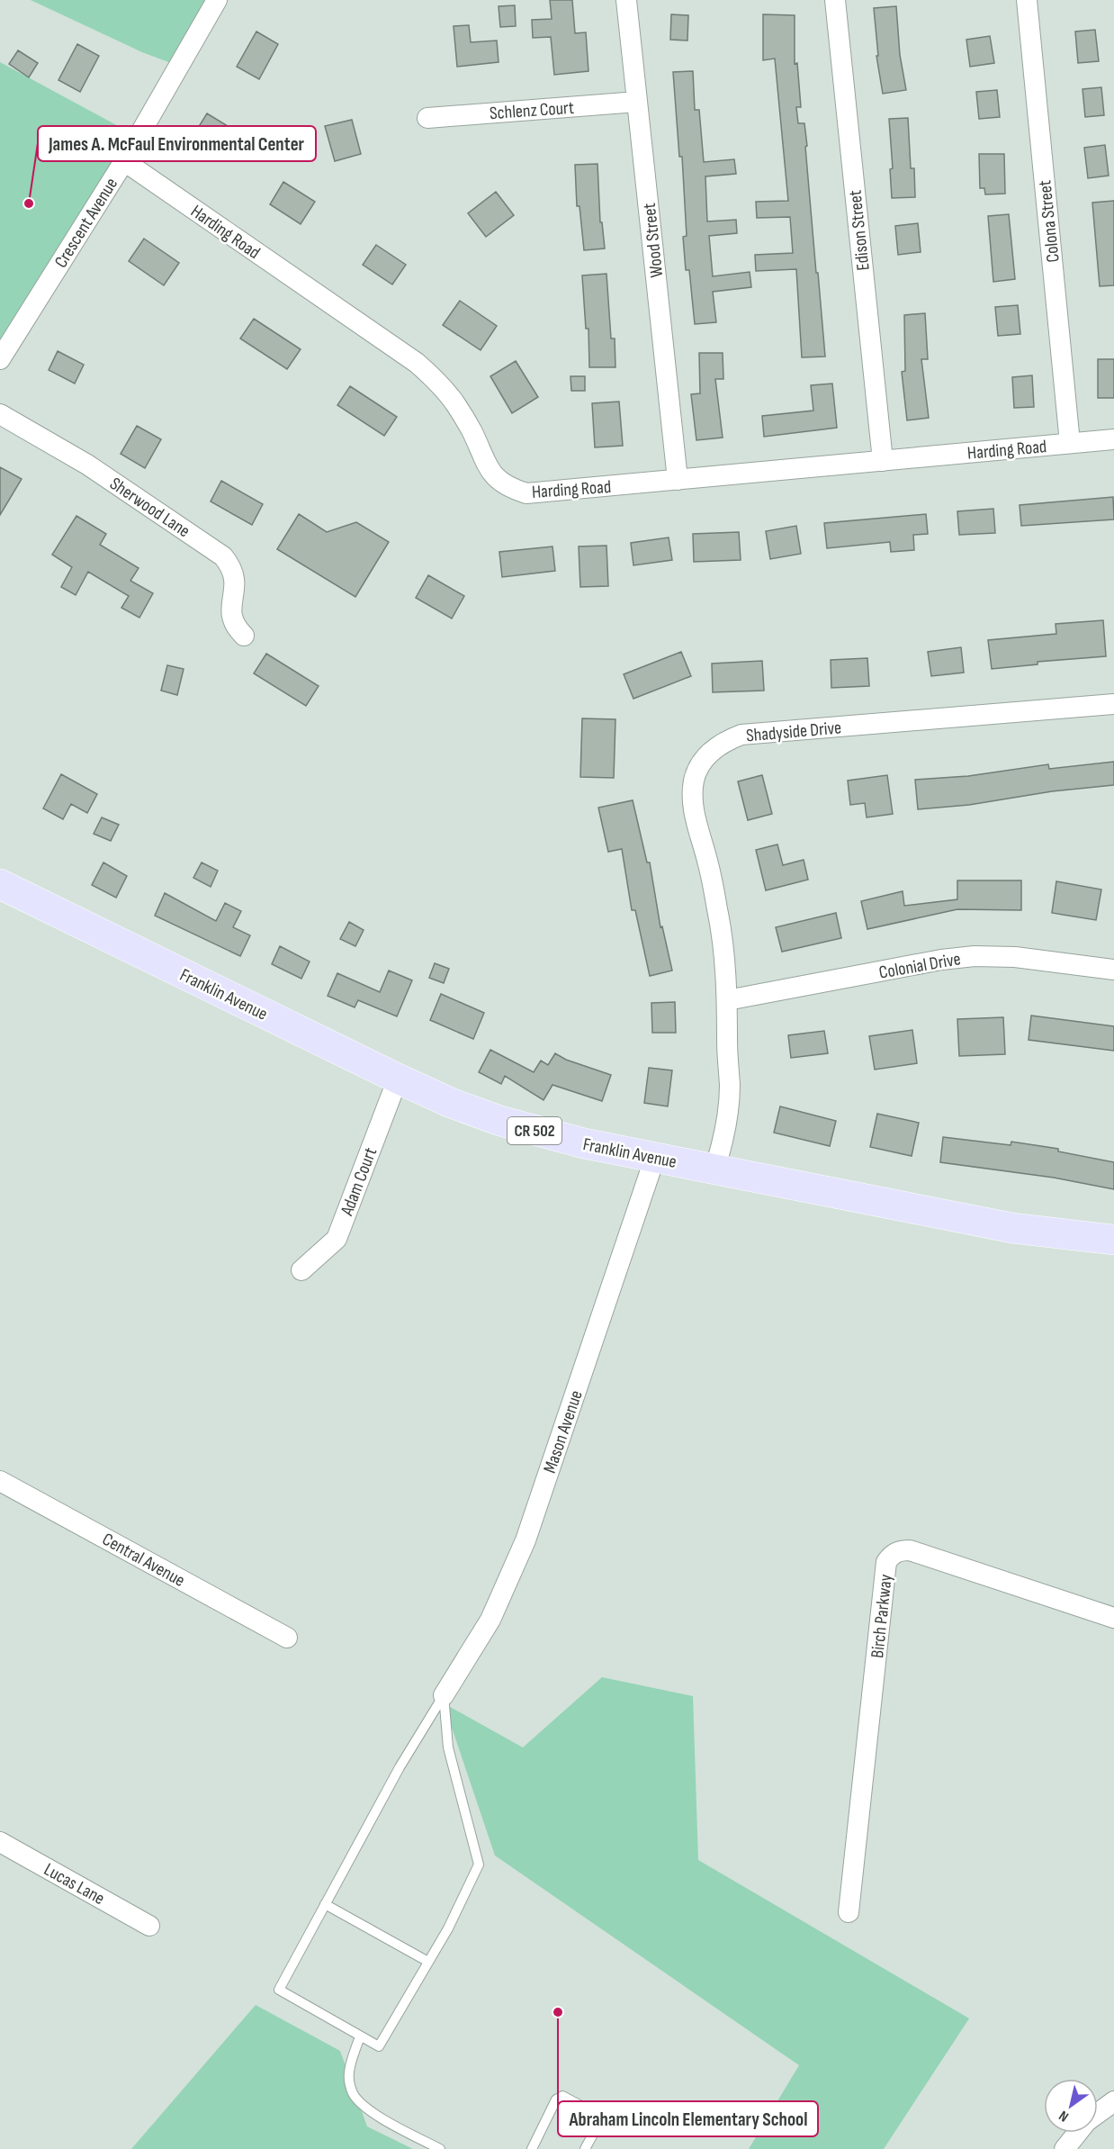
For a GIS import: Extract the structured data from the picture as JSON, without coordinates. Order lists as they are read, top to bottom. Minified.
{"streets":{"main road":["Franklin Avenue","CR 502"],"street":["Schlenz Court","Colona Street","Crescent Avenue","Edison Street","Harding Road","Wood Street","Sherwood Lane","Shadyside Drive","Colonial Drive","Adam Court","Mason Avenue","Central Avenue","Birch Parkway","Lucas Lane"]},"crossings":[["Schlenz Court","Wood Street"],["Colona Street","Harding Road"],["Crescent Avenue","Harding Road"],["Edison Street","Harding Road"],["Harding Road","Wood Street"],["Shadyside Drive","Colonial Drive"],["Shadyside Drive","Franklin Avenue"],["Franklin Avenue","Adam Court"],["Franklin Avenue","Mason Avenue"]],"places":["James A. McFaul Environmental Center","Abraham Lincoln Elementary School"],"north":"bottom left"}
